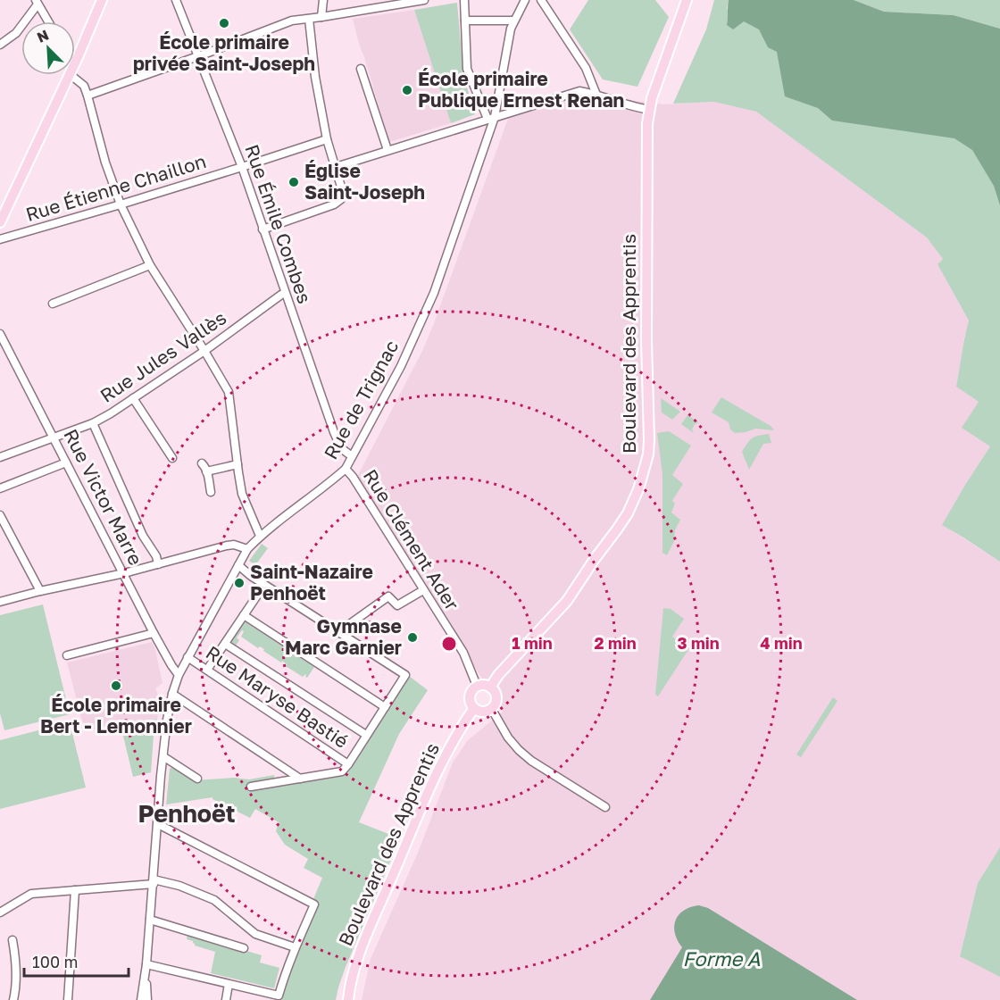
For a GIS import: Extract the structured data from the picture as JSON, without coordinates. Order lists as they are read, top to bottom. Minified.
{"streets":{"main road":["Boulevard des Apprentis"],"street":["Rue Étienne Chaillon","Rue Émile Combes","Rue Jules Vallès","Rue de Trignac","Rue Victor Marre","Rue Clément Ader","Rue Maryse Bastié"]},"crossings":[["Rue Étienne Chaillon","Rue Émile Combes"],["Rue Émile Combes","Rue Jules Vallès"],["Rue Émile Combes","Rue de Trignac"],["Boulevard des Apprentis","Rue Clément Ader"],["Rue Jules Vallès","Rue Victor Marre"],["Rue de Trignac","Rue Victor Marre"],["Rue de Trignac","Rue Clément Ader"],["Rue de Trignac","Rue Maryse Bastié"]],"districts":["Penhoët"],"water":["Forme A"],"places":["École primaire privée Saint-Joseph","École primaire Publique Ernest Renan","Église Saint-Joseph","Saint-Nazaire Penhoët","Gymnase Marc Garnier","École primaire Bert - Lemonnier"],"scale_bar":"100 m","north":"top left","rings":["1 min","2 min","3 min","4 min"]}
